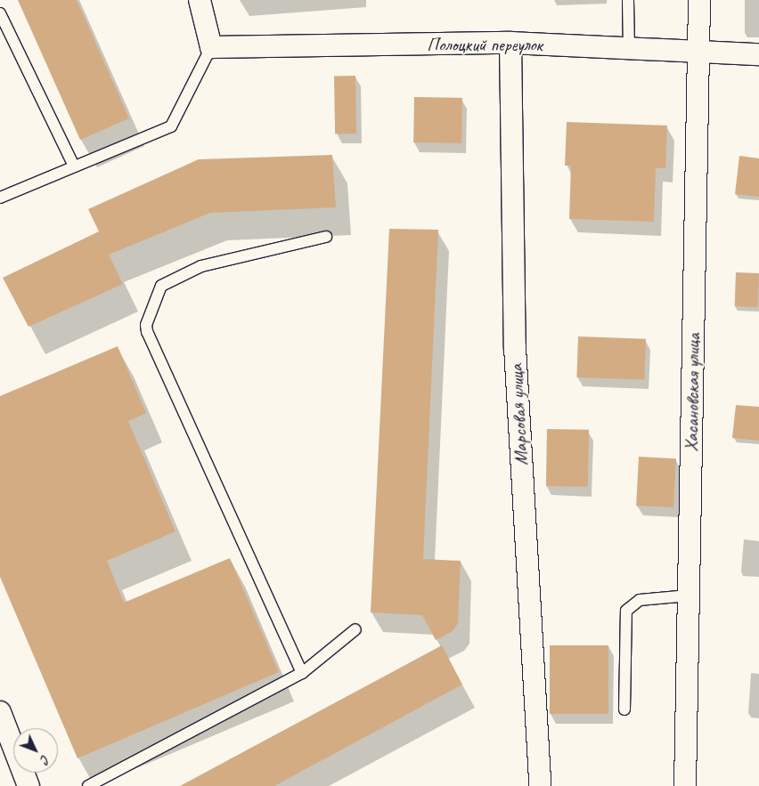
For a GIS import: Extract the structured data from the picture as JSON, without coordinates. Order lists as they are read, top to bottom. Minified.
{"streets":{"street":["Полоцкий переулок","Хасановская улица","Марсовая улица"]},"crossings":[["Полоцкий переулок","Хасановская улица"],["Полоцкий переулок","Марсовая улица"]],"north":"bottom right"}
